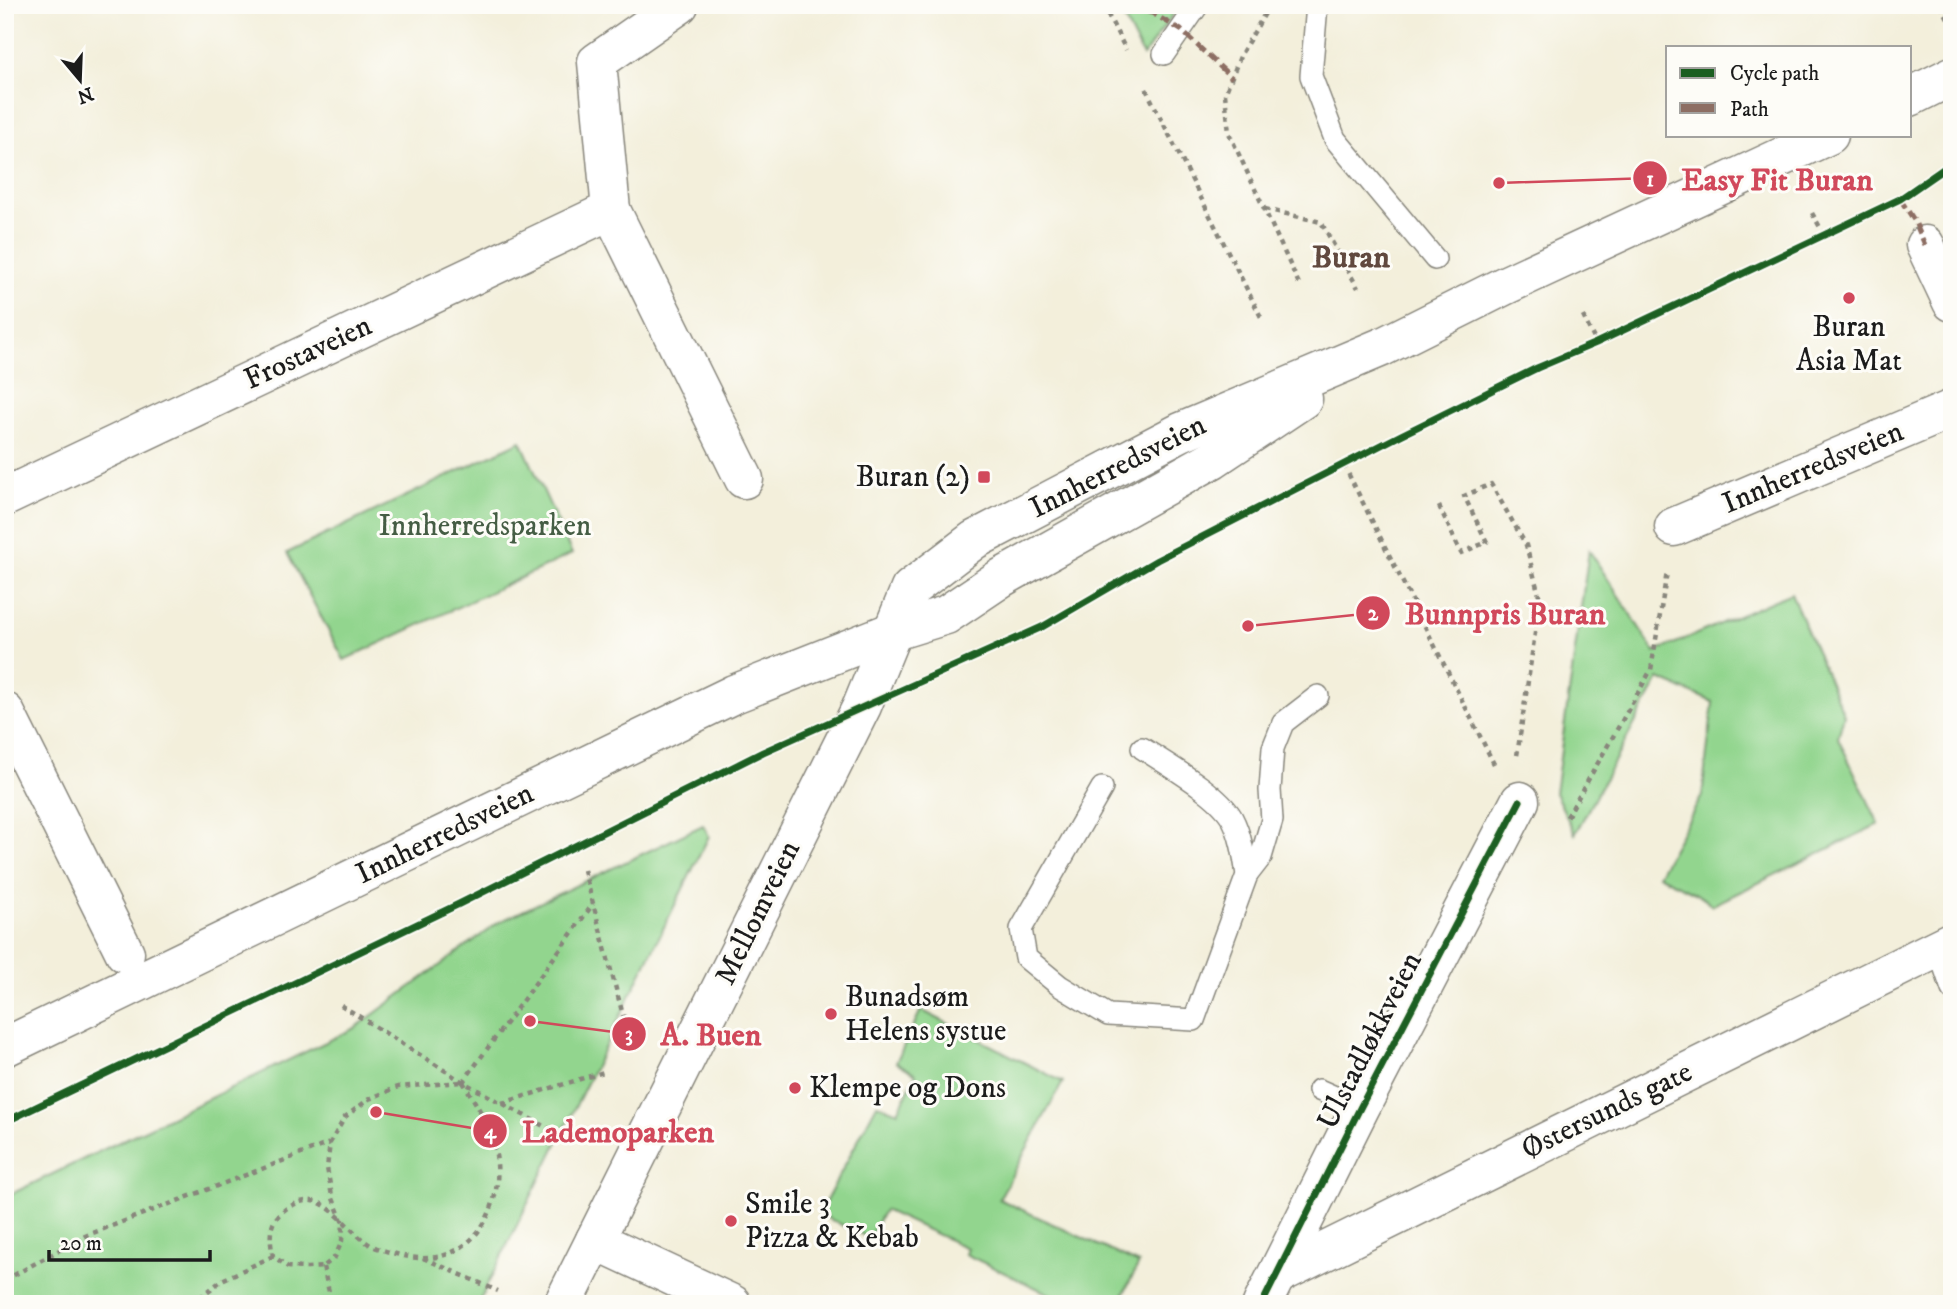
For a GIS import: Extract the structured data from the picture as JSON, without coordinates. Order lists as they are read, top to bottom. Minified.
{"streets":{"street":["Frostaveien","Innherredsveien","Mellomveien","Ulstadløkkveien","Østersunds gate"]},"crossings":[["Innherredsveien","Mellomveien"],["Ulstadløkkveien","Østersunds gate"]],"districts":["Buran"],"parks":["Innherredsparken"],"places":{"other":["Easy Fit Buran","Buran Asia Mat","Bunnpris Buran","Bunadsøm Helens systue","A. Buen","Klempe og Dons","Lademoparken","Smile 3 Pizza & Kebab"],"transit":["Buran (2)"]},"legend":["Cycle path","Path"],"scale_bar":"20 m","north":"bottom"}
